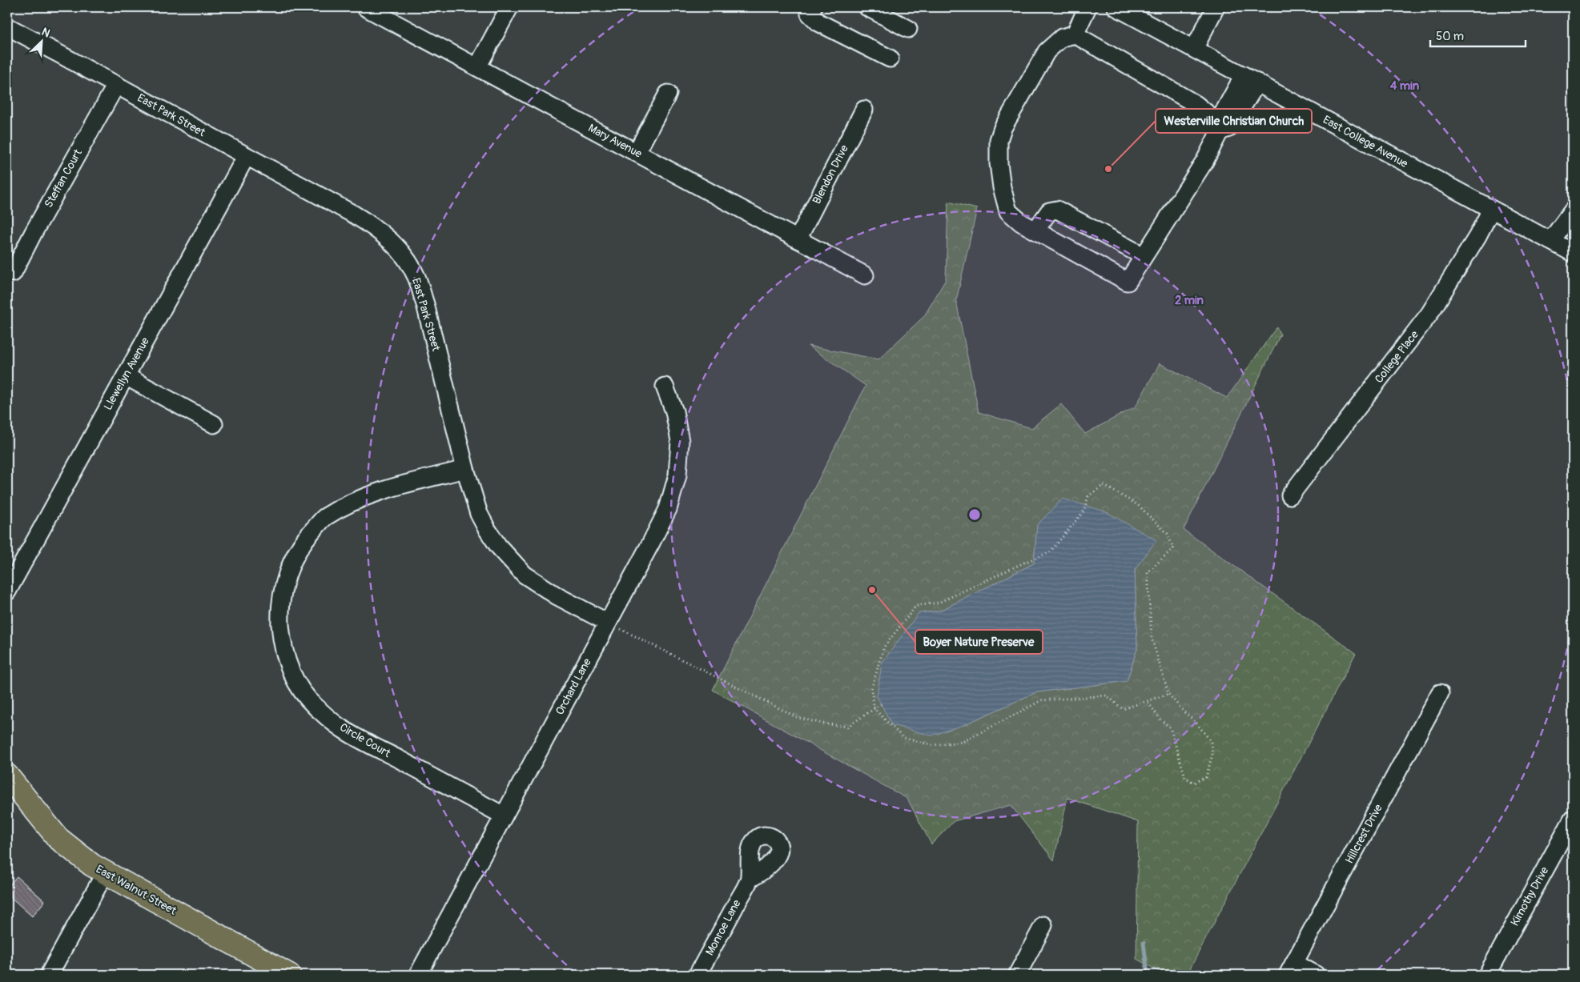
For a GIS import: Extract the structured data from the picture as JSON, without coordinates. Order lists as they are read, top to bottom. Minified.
{"streets":{"main road":["East Walnut Street"],"street":["East Park Street","Mary Avenue","East College Avenue","Blendon Drive","Steffan Court","College Place","Llewellyn Avenue","Orchard Lane","Circle Court","Hillcrest Drive","Kimothy Drive","Monroe Lane"]},"crossings":[["East Park Street","Steffan Court"],["East Park Street","Llewellyn Avenue"],["East Park Street","Orchard Lane"],["East Park Street","Circle Court"],["Mary Avenue","Blendon Drive"],["East College Avenue","College Place"],["Orchard Lane","Circle Court"]],"places":["Westerville Christian Church","Boyer Nature Preserve"],"scale_bar":"50 m","north":"top right","rings":["4 min","2 min"]}
